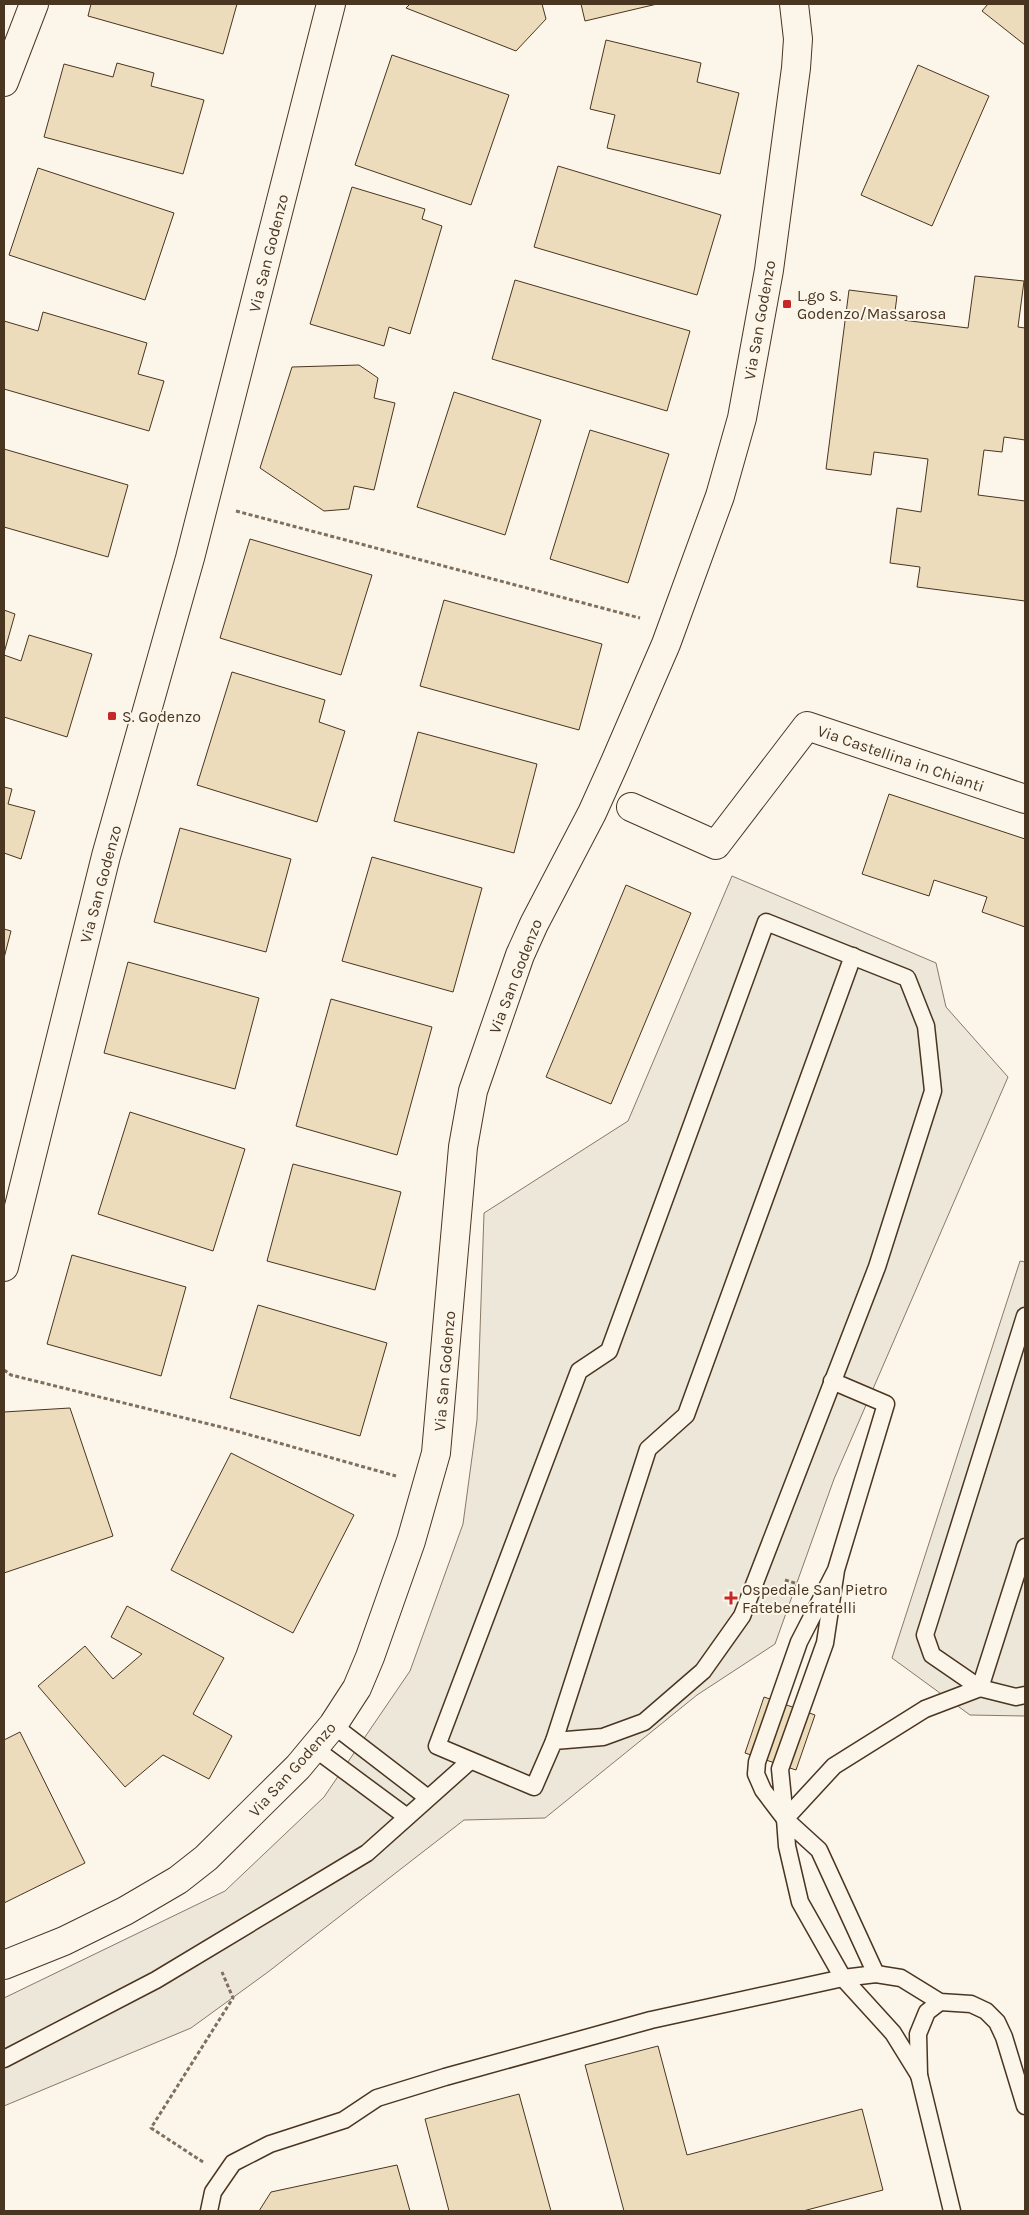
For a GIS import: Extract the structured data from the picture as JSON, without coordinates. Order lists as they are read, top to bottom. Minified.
{"streets":{"street":["Via San Godenzo","Via Castellina in Chianti"]},"places":{"transit":["L.go S. Godenzo/Massarosa","S. Godenzo"],"health":["Ospedale San Pietro Fatebenefratelli"]}}
